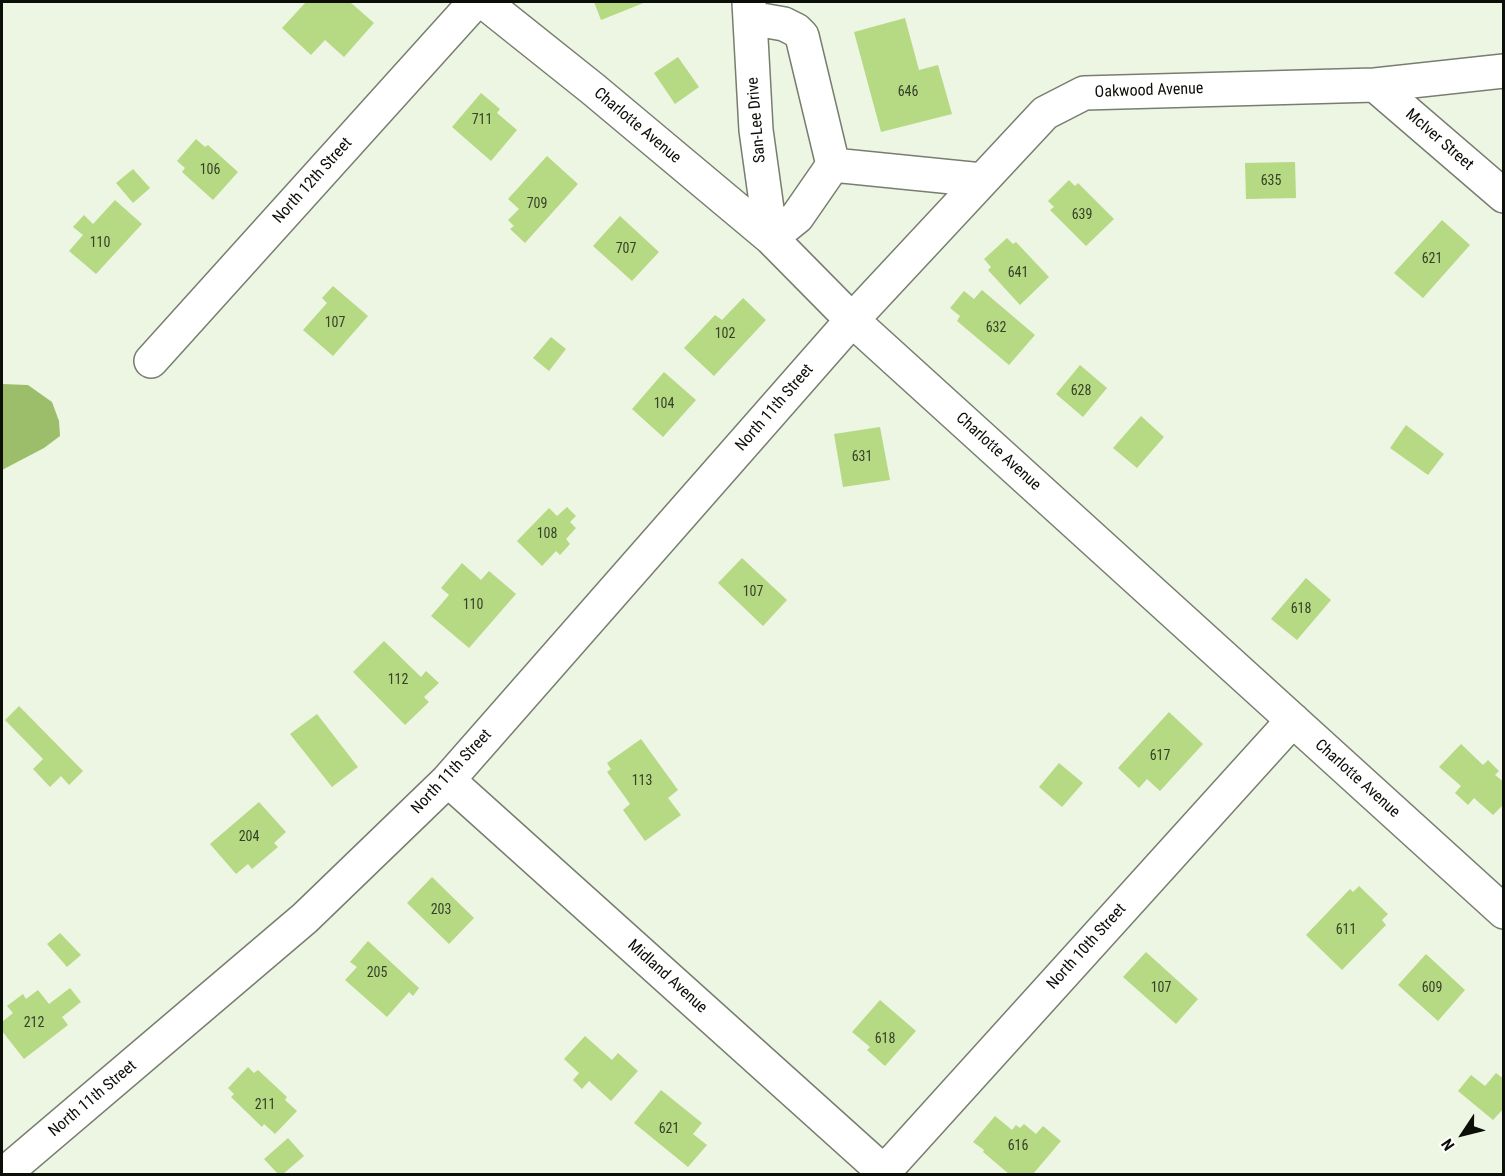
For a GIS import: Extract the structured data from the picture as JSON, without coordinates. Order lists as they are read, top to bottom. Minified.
{"streets":{"street":["Oakwood Avenue","San-Lee Drive","Charlotte Avenue","McIver Street","North 12th Street","North 11th Street","North 10th Street","Midland Avenue"]},"crossings":[["Oakwood Avenue","Charlotte Avenue"],["Oakwood Avenue","McIver Street"],["Oakwood Avenue","North 11th Street"],["San-Lee Drive","Charlotte Avenue"],["Charlotte Avenue","North 11th Street"],["Charlotte Avenue","North 10th Street"],["North 11th Street","Midland Avenue"],["North 10th Street","Midland Avenue"]],"house_numbers":["646","711","106","635","709","639","110","707","621","641","107","632","102","628","104","631","108","107","110","618","112","617","113","204","203","611","205","107","609","212","618","211","621","616"],"north":"bottom left"}
